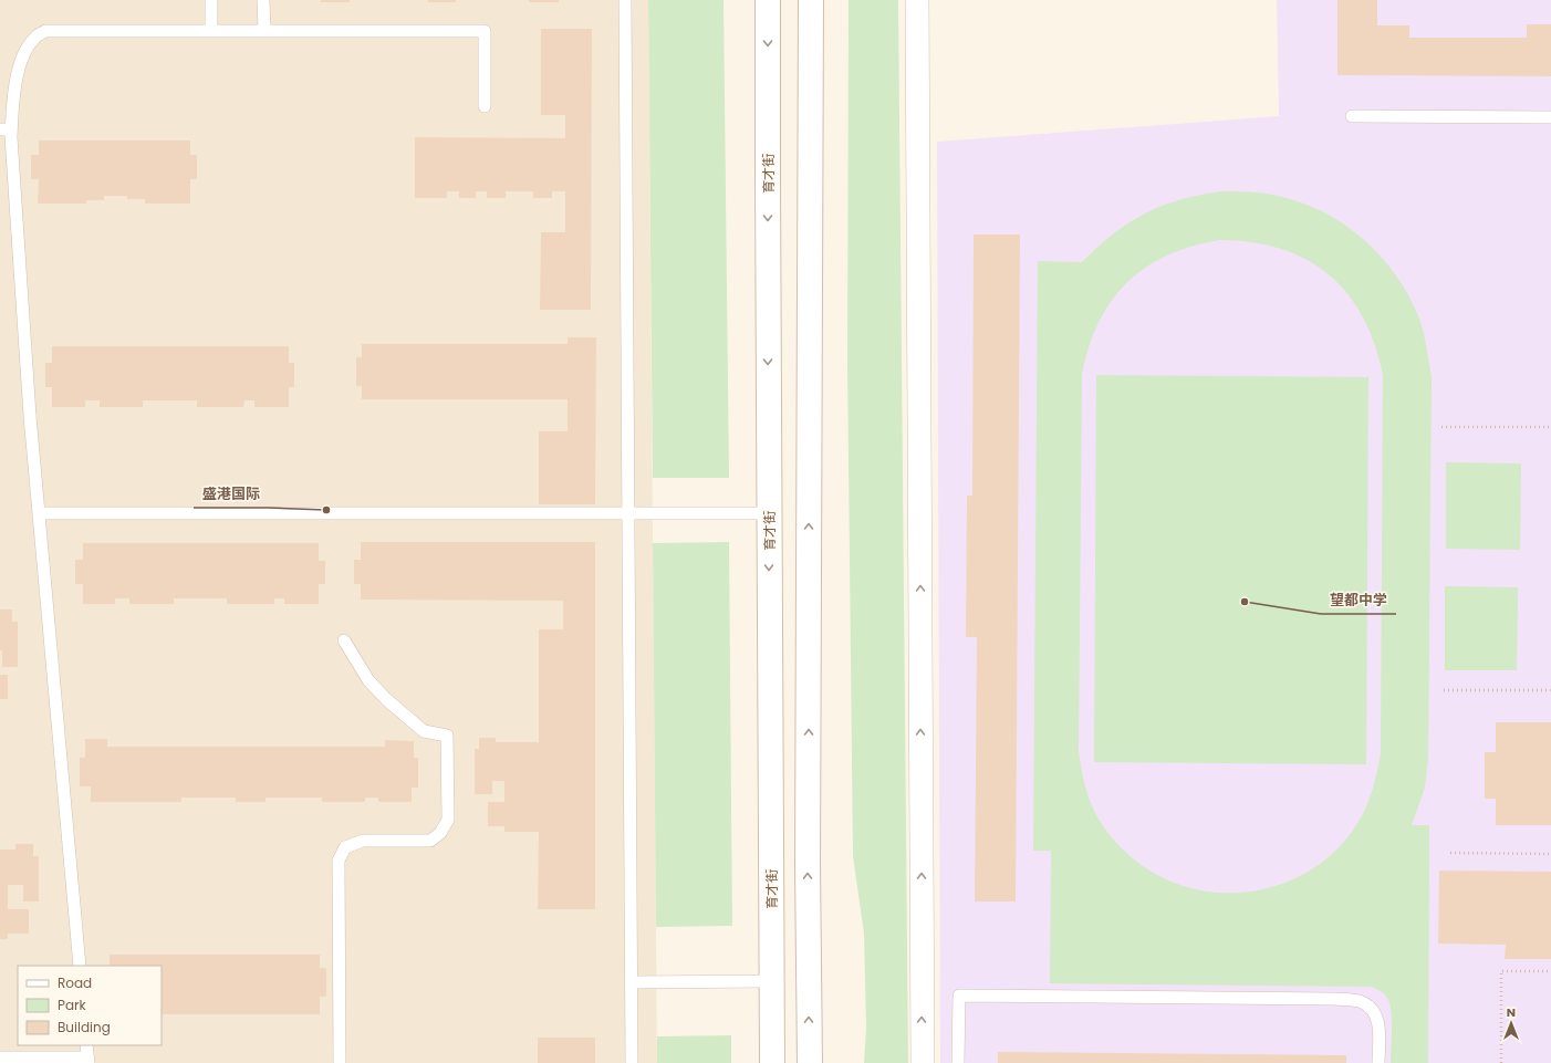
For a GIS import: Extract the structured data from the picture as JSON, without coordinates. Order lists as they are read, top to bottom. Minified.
{"streets":{"street":["育才街"]},"places":["盛港国际","望都中学"],"legend":["Road","Park","Building"],"north":"top"}
